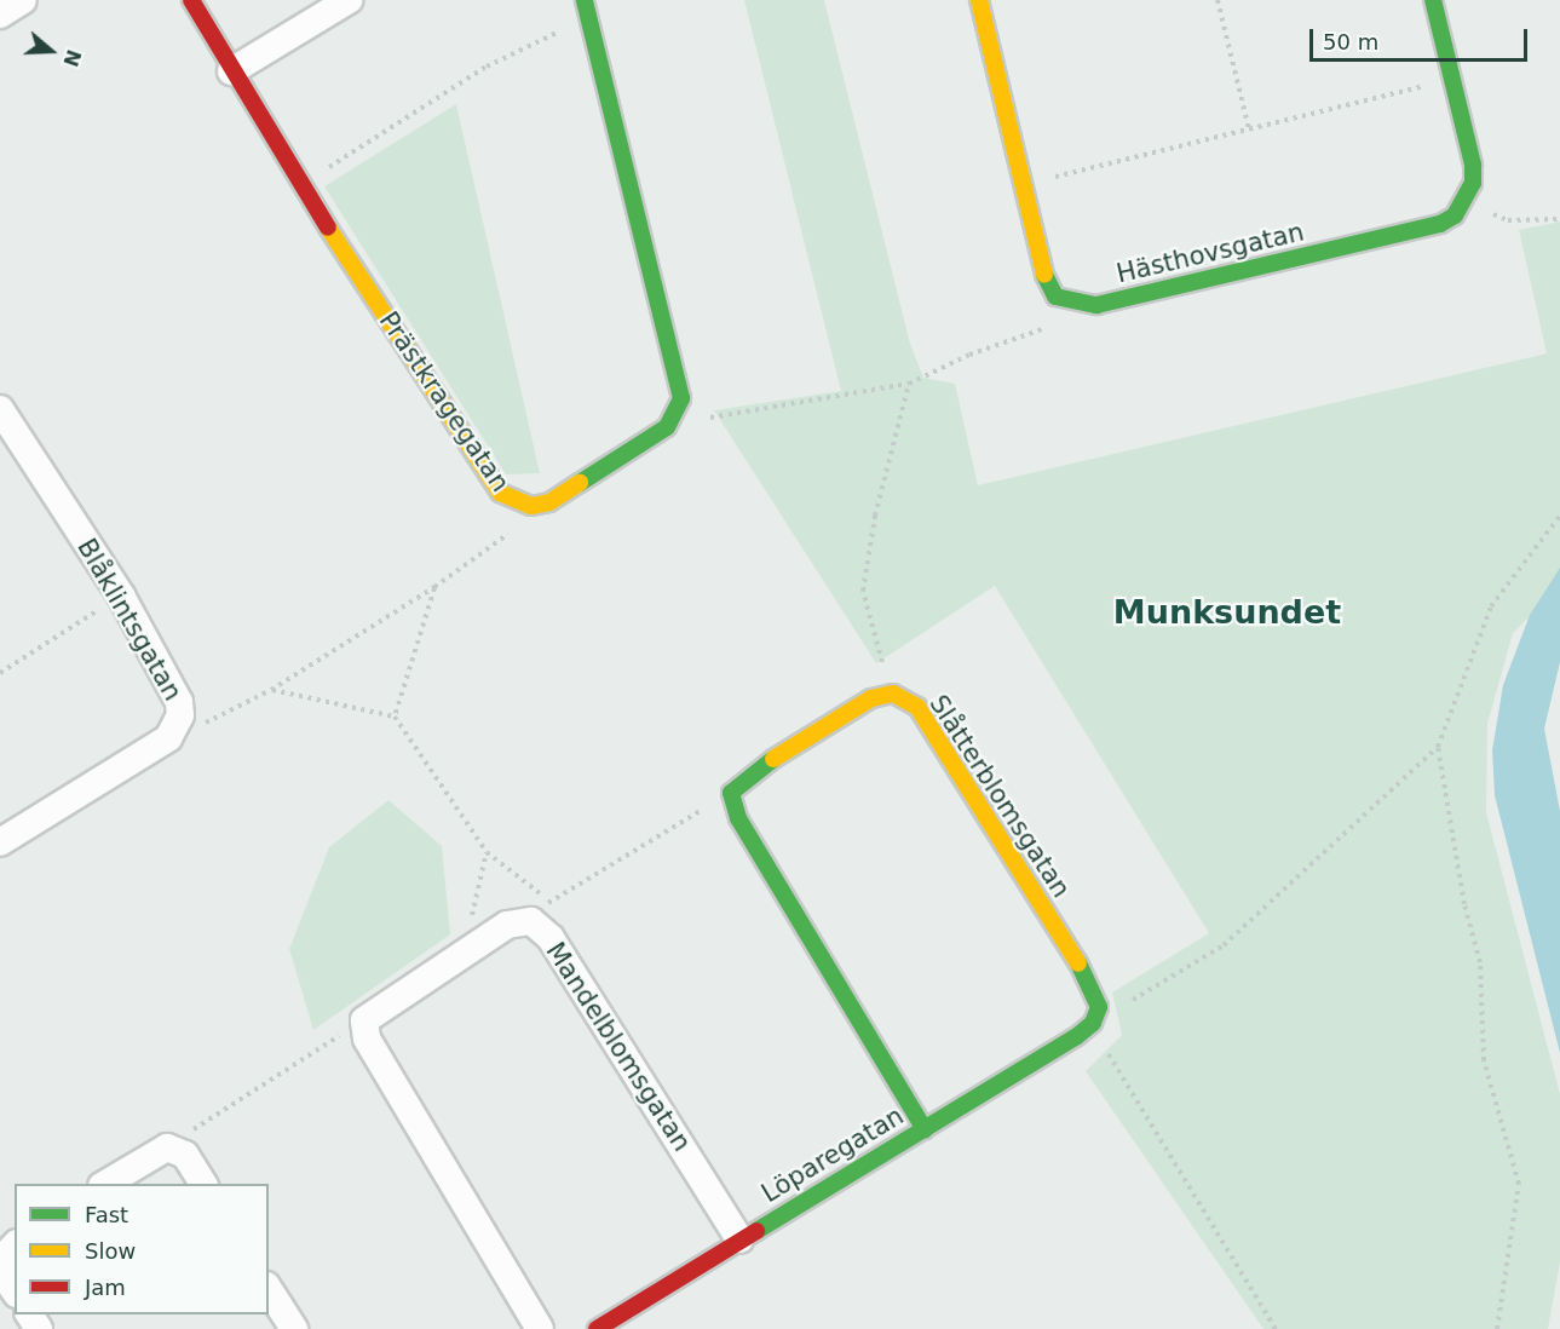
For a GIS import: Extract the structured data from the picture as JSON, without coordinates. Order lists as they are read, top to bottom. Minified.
{"streets":{"street":["Hästhovsgatan","Prästkragegatan","Blåklintsgatan","Slåtterblomsgatan","Mandelblomsgatan","Löparegatan"]},"crossings":[["Slåtterblomsgatan","Löparegatan"],["Mandelblomsgatan","Löparegatan"]],"districts":["Munksundet"],"legend":["Fast","Slow","Jam"],"scale_bar":"50 m","north":"right"}
